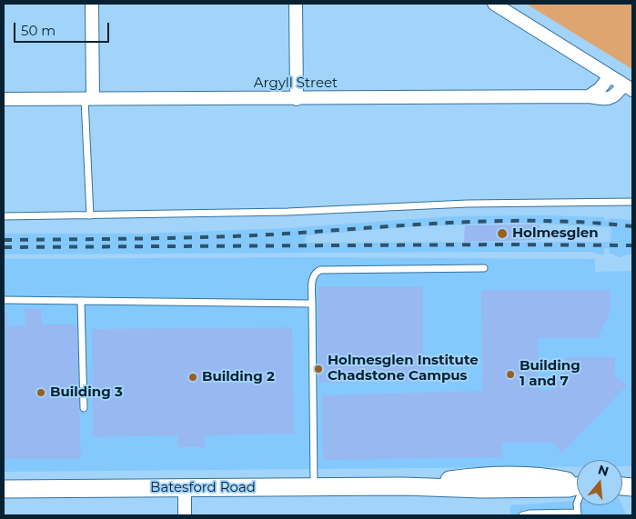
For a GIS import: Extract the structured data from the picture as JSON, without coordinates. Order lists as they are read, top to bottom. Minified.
{"streets":{"main road":["Batesford Road"],"street":["Argyll Street"]},"places":["Holmesglen","Holmesglen Institute Chadstone Campus","Building 1 and 7","Building 2","Building 3"],"scale_bar":"50 m","north":"top"}
